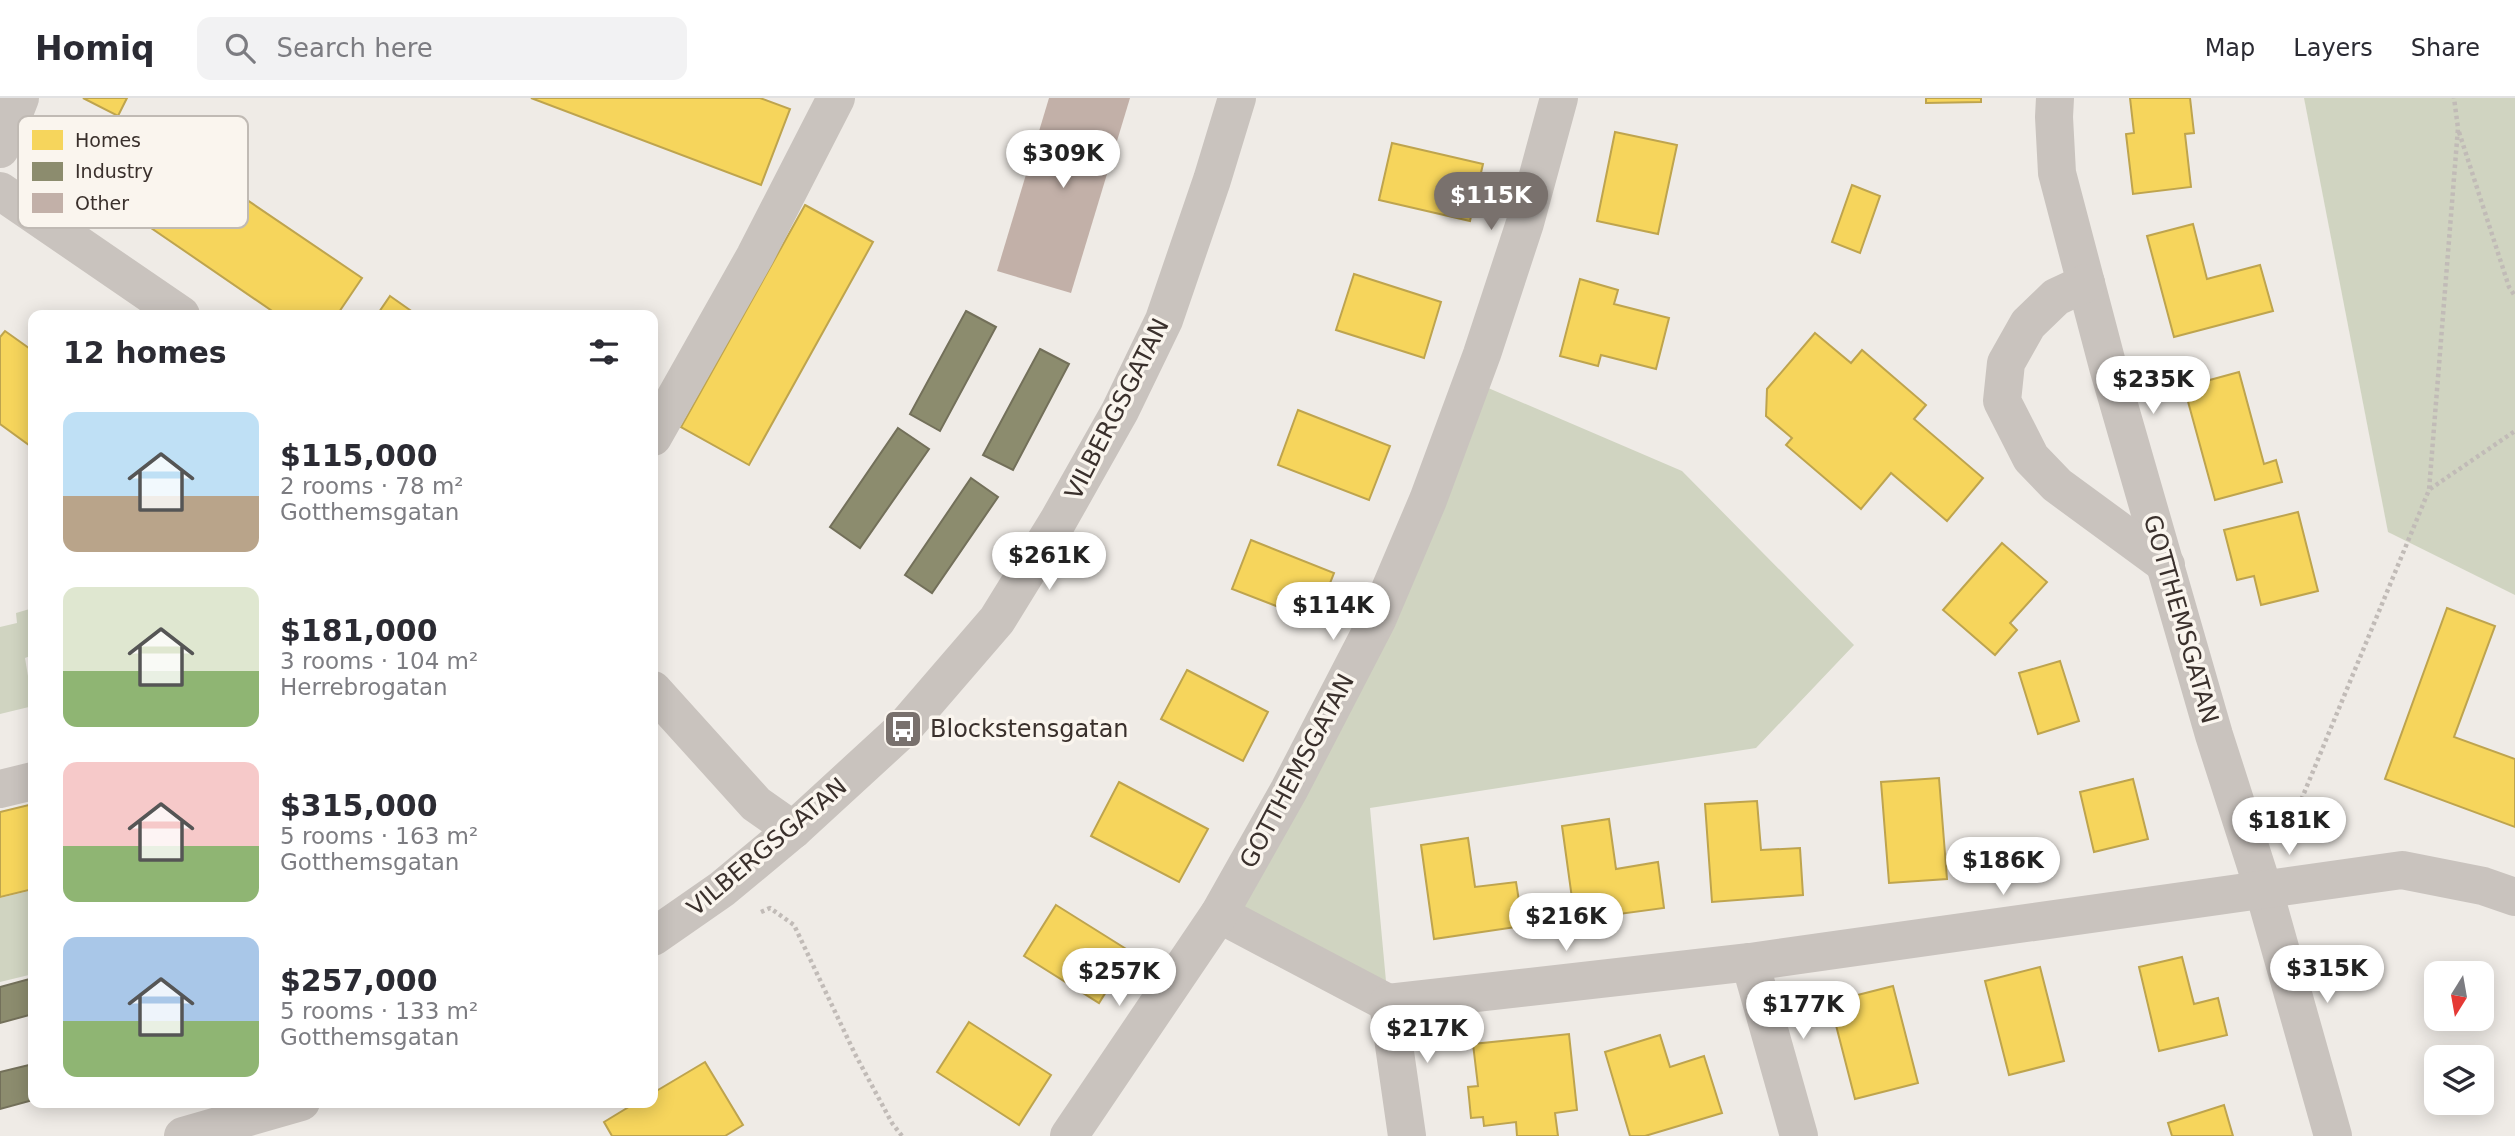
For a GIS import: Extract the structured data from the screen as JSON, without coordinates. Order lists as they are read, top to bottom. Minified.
{"streets":{"street":["VILBERGSGATAN","GOTTHEMSGATAN"]},"places":{"bus stop":["Blockstensgatan"]},"legend":["Homes","Industry","Other"],"north":"bottom","page":{"header":"Homiq","search":"Search here","nav":["Map","Layers","Share"],"price":["$309K","$115K","$235K","$261K","$114K","$181K","$186K","$216K","$315K","$257K","$177K","$217K"],"heading":"12 homes","list":[{"name":"$115,000","note":"2 rooms · 78 m² · Gotthemsgatan"},{"name":"$181,000","note":"3 rooms · 104 m² · Herrebrogatan"},{"name":"$315,000","note":"5 rooms · 163 m² · Gotthemsgatan"},{"name":"$257,000","note":"5 rooms · 133 m² · Gotthemsgatan"}]}}
